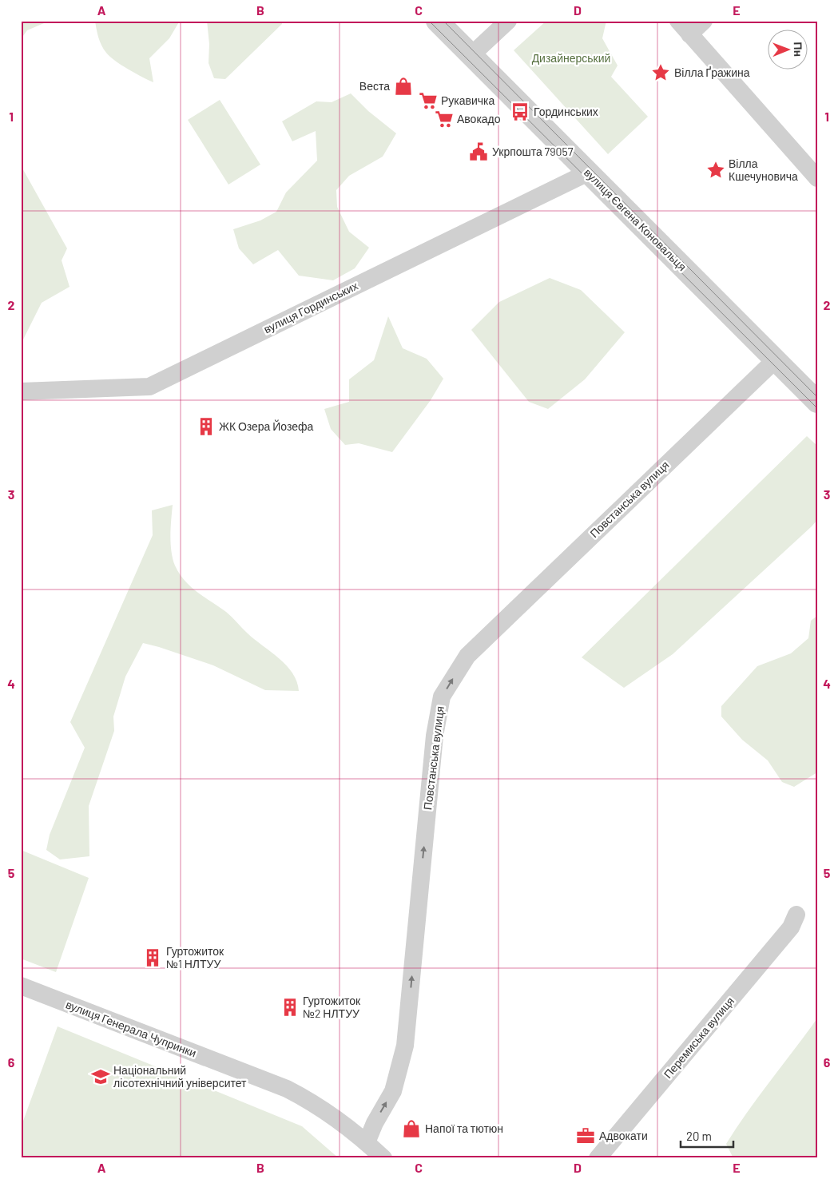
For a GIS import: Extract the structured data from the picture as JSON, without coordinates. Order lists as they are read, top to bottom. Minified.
{"streets":{"street":["вулиця Євгена Коновальця","вулиця Гординських","Повстанська вулиця","вулиця Генерала Чупринки","Перемиська вулиця"]},"crossings":[["вулиця Євгена Коновальця","вулиця Гординських"],["вулиця Євгена Коновальця","Повстанська вулиця"],["Повстанська вулиця","вулиця Генерала Чупринки"]],"one_way":["Повстанська вулиця"],"parks":["Дизайнерський"],"places":{"place":["Вілла Ґражина","Вілла Кшечуновича"],"shop":["Веста","Напої та тютюн"],"supermarket":["Рукавичка","Авокадо"],"bus stop":["Гординських"],"public building":["Укрпошта 79057"],"building":["ЖК Озера Йозефа","Гуртожиток №1 НЛТУУ","Гуртожиток №2 НЛТУУ"],"school or university":["Національний лісотехнічний університет"],"office":["Адвокати"]},"scale_bar":"20 m","north":"right","grid":{"columns":["A","B","C","D","E"],"rows":["1","2","3","4","5","6"]}}
